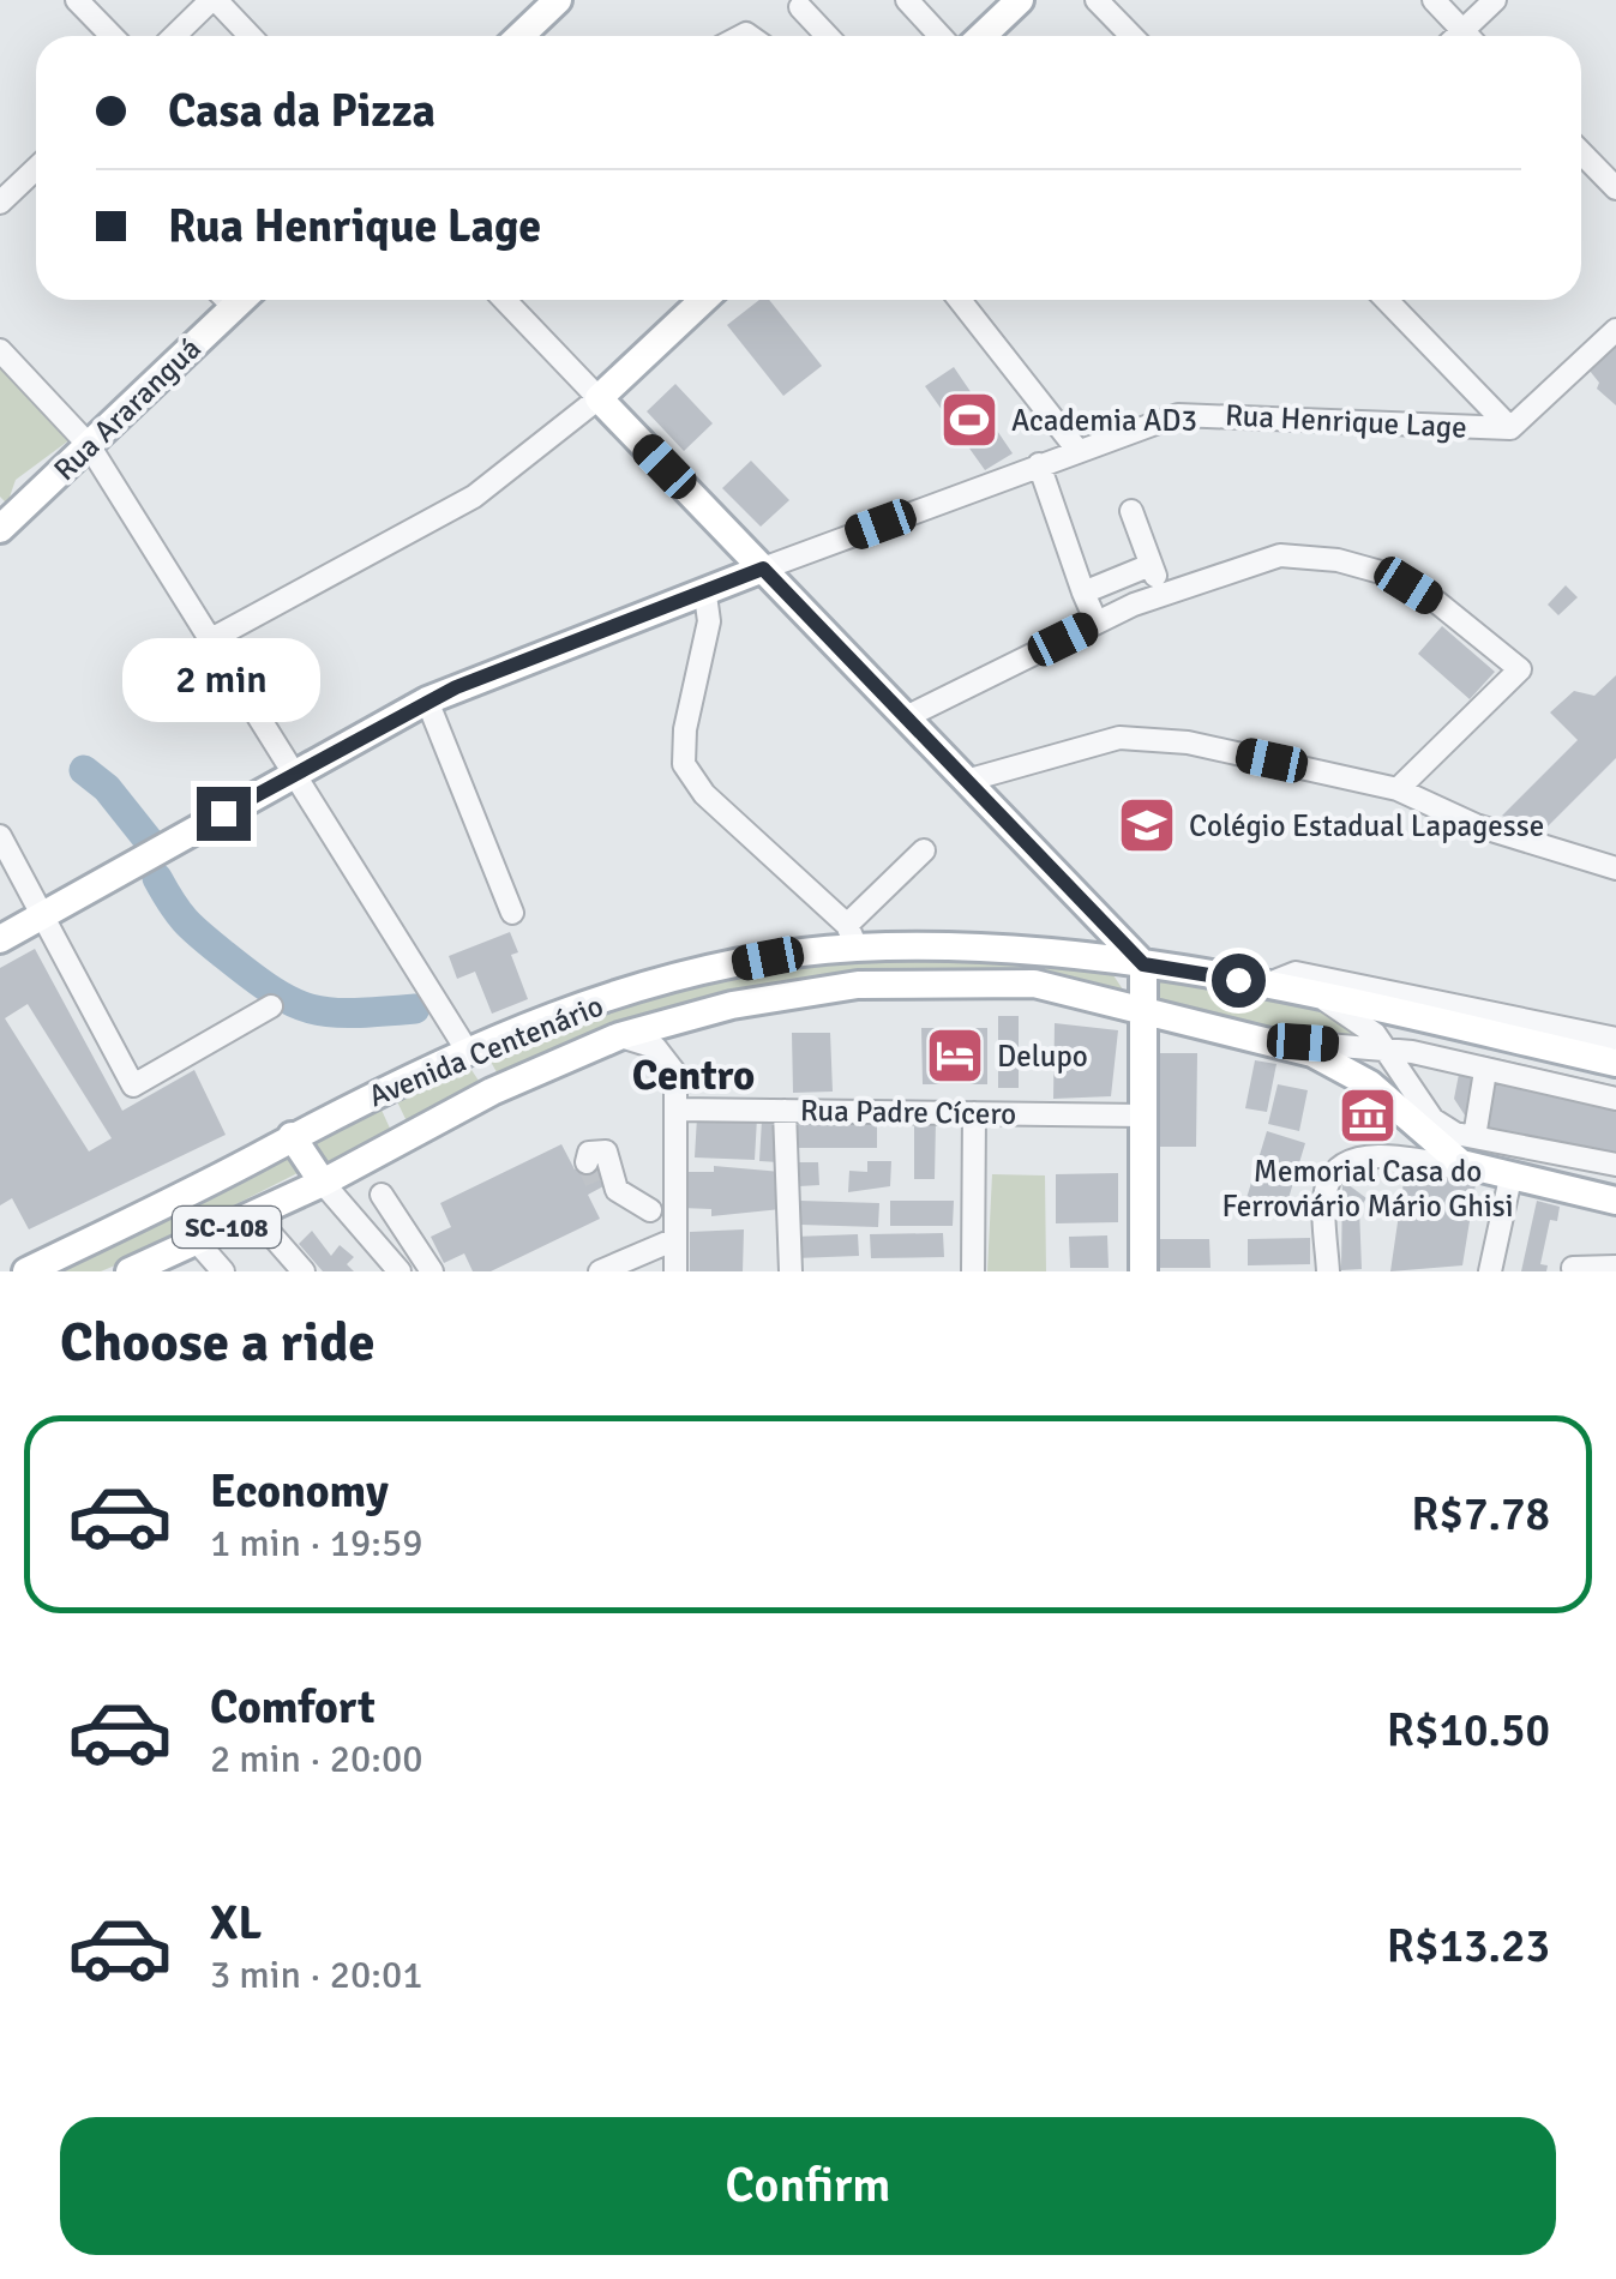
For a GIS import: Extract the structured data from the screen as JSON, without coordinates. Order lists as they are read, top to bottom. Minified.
{"streets":{"main road":["Rua Araranguá","Rua Henrique Lage","Avenida Centenário","SC-108"],"street":["Rua Padre Cícero"]},"districts":["Centro"],"places":{"sports":["Academia AD3"],"school or university":["Colégio Estadual Lapagesse"],"hotel":["Delupo"],"museum":["Memorial Casa do Ferroviário Mário Ghisi"]},"page":{"banner":["Casa da Pizza","Rua Henrique Lage"],"bubble":"2 min","heading":"Choose a ride","list":[{"name":"Economy","note":"1 min · 19:59","value":"R$7.78"},{"name":"Comfort","note":"2 min · 20:00","value":"R$10.50"},{"name":"XL","note":"3 min · 20:01","value":"R$13.23"}],"buttons":"Confirm"}}
